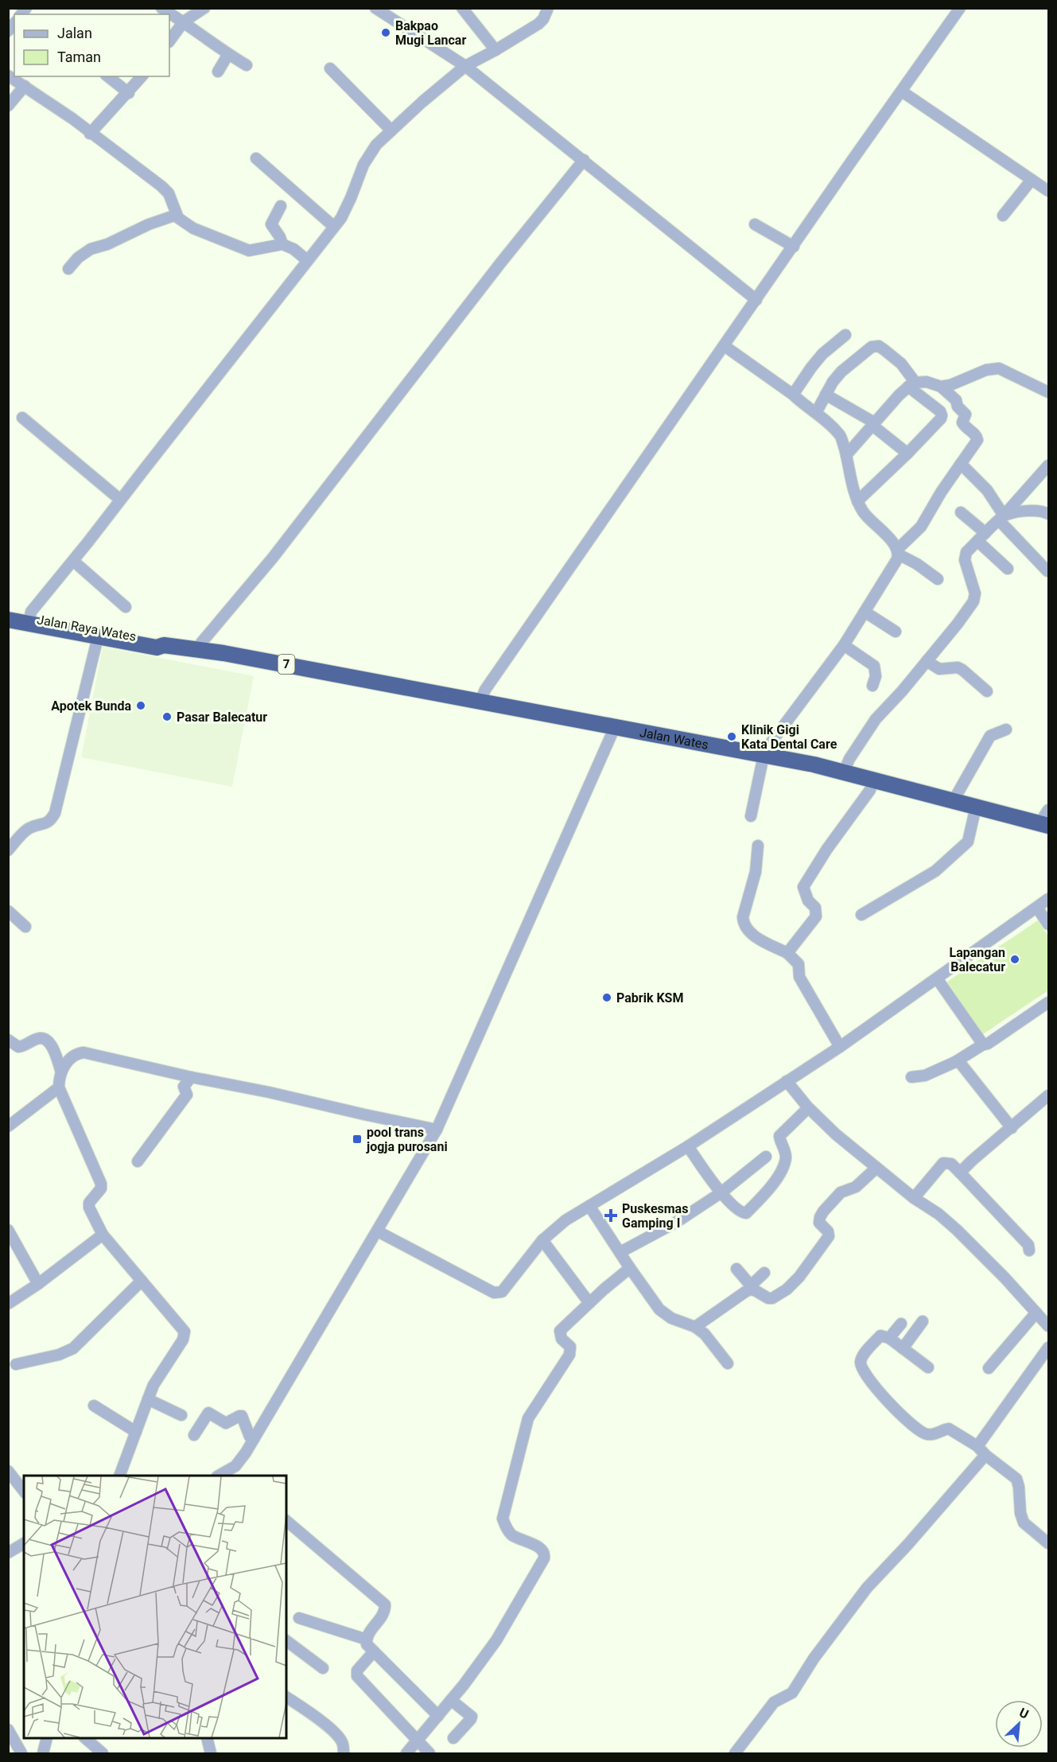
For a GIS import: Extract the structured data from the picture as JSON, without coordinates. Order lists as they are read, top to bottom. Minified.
{"streets":{"highway":["Jalan Raya Wates","7","Jalan Wates"]},"crossings":[["Jalan Raya Wates","Jalan Wates"]],"places":{"other":["Bakpao Mugi Lancar","Apotek Bunda","Pasar Balecatur","Klinik Gigi Kata Dental Care","Lapangan Balecatur","Pabrik KSM"],"transit":["pool trans jogja purosani"],"health":["Puskesmas Gamping I"]},"legend":["Jalan","Taman"],"north":"top right"}
